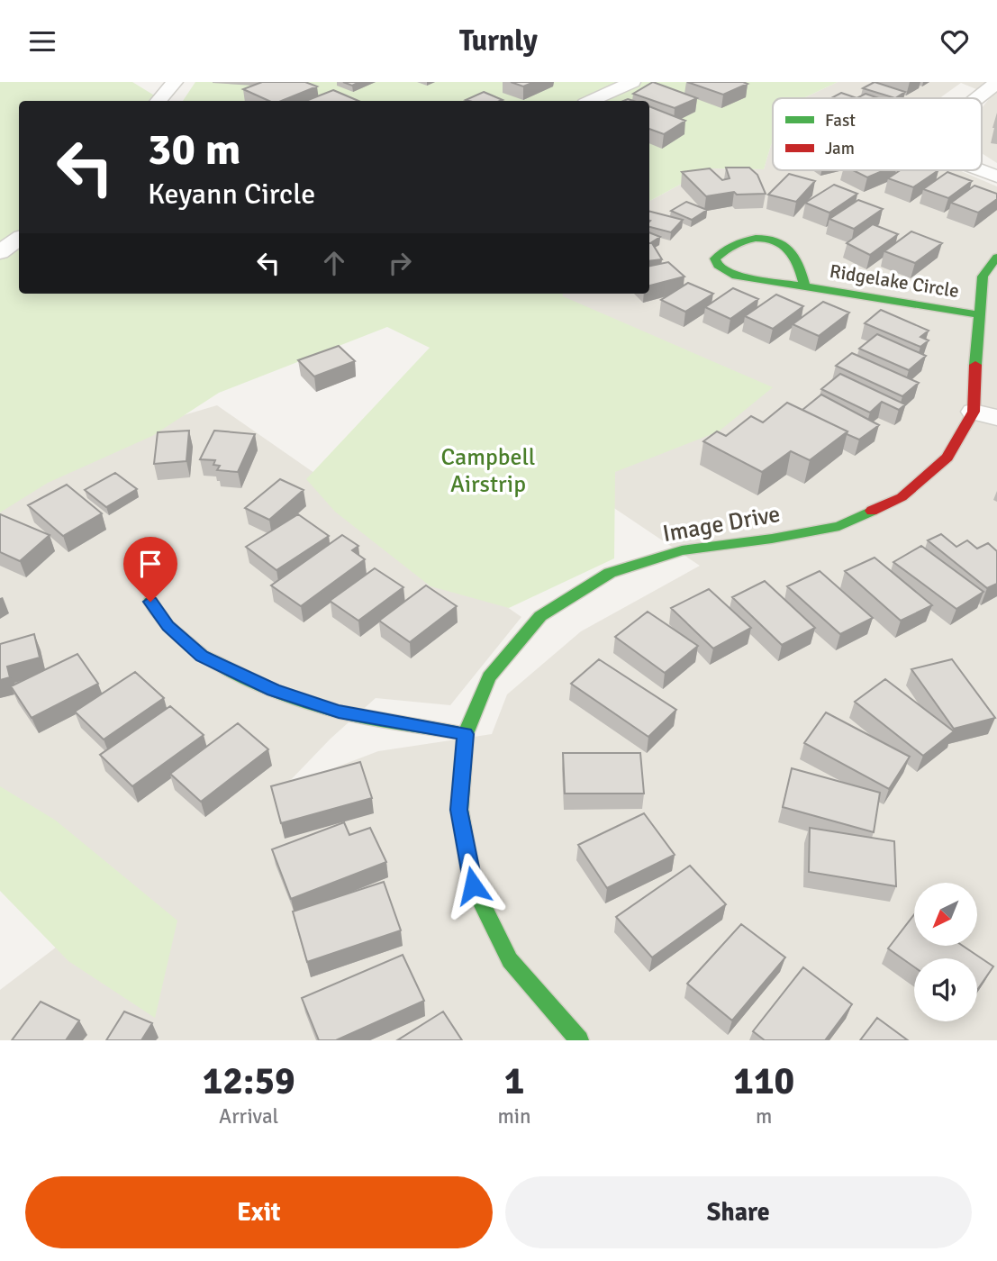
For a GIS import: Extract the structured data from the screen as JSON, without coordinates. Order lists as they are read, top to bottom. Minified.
{"streets":{"street":["Ridgelake Circle","Image Drive"]},"crossings":[["Ridgelake Circle","Image Drive"]],"parks":["Campbell Airstrip"],"legend":["Fast","Jam"],"north":"bottom left","page":{"header":"Turnly","turn":["30 m","Keyann Circle"],"eta":["12:59","Arrival","1","min","110","m"],"buttons":["Exit","Share"]}}
